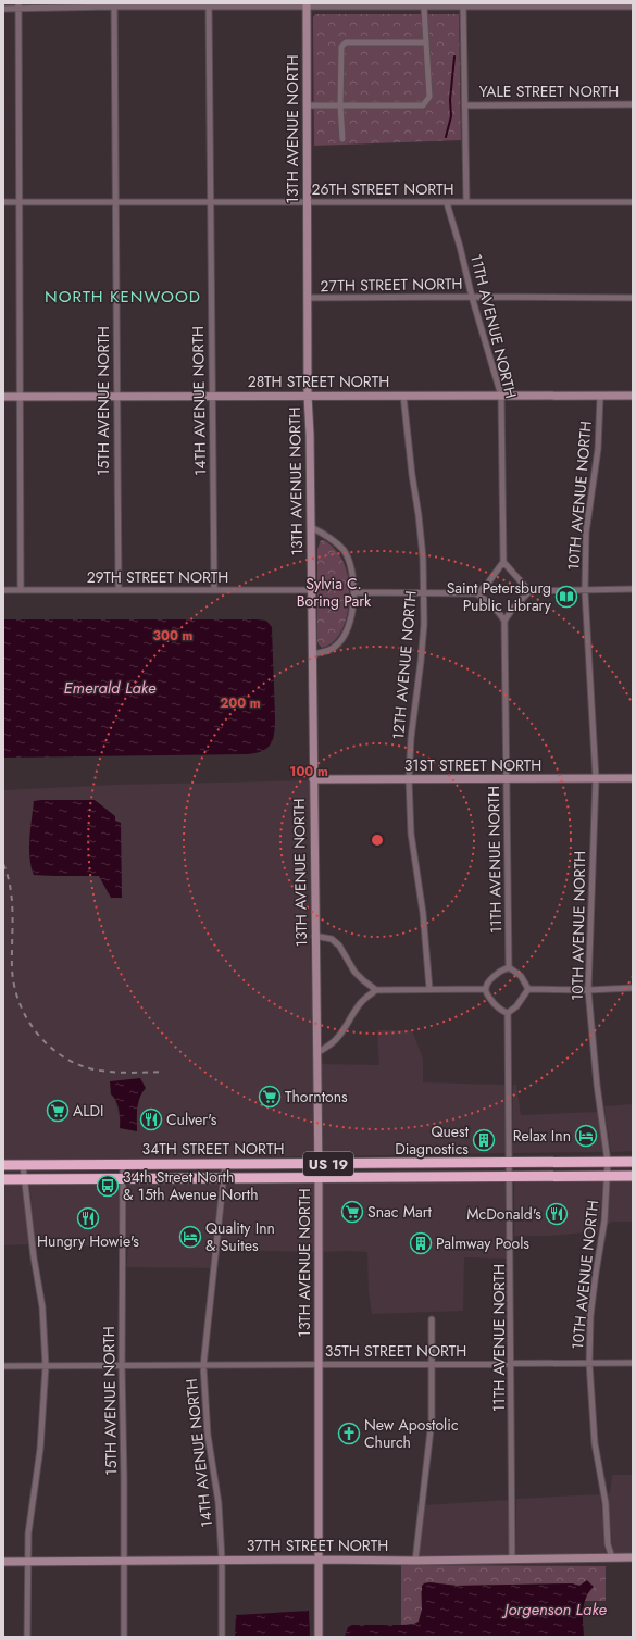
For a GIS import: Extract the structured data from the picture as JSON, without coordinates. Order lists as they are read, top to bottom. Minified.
{"streets":{"highway":["34TH STREET NORTH","US 19"],"street":["YALE STREET NORTH","13TH AVENUE NORTH","26TH STREET NORTH","27TH STREET NORTH","11TH AVENUE NORTH","28TH STREET NORTH","15TH AVENUE NORTH","14TH AVENUE NORTH","10TH AVENUE NORTH","29TH STREET NORTH","12TH AVENUE NORTH","31ST STREET NORTH","35TH STREET NORTH","37TH STREET NORTH"]},"crossings":[["13TH AVENUE NORTH","26TH STREET NORTH"],["13TH AVENUE NORTH","27TH STREET NORTH"],["13TH AVENUE NORTH","28TH STREET NORTH"],["13TH AVENUE NORTH","29TH STREET NORTH"],["13TH AVENUE NORTH","31ST STREET NORTH"],["13TH AVENUE NORTH","34TH STREET NORTH"],["13TH AVENUE NORTH","35TH STREET NORTH"],["13TH AVENUE NORTH","37TH STREET NORTH"],["26TH STREET NORTH","11TH AVENUE NORTH"],["26TH STREET NORTH","15TH AVENUE NORTH"],["26TH STREET NORTH","14TH AVENUE NORTH"],["27TH STREET NORTH","11TH AVENUE NORTH"],["11TH AVENUE NORTH","28TH STREET NORTH"],["11TH AVENUE NORTH","31ST STREET NORTH"],["11TH AVENUE NORTH","34TH STREET NORTH"],["11TH AVENUE NORTH","35TH STREET NORTH"],["11TH AVENUE NORTH","37TH STREET NORTH"],["28TH STREET NORTH","15TH AVENUE NORTH"],["28TH STREET NORTH","14TH AVENUE NORTH"],["28TH STREET NORTH","10TH AVENUE NORTH"],["28TH STREET NORTH","12TH AVENUE NORTH"],["15TH AVENUE NORTH","29TH STREET NORTH"],["15TH AVENUE NORTH","34TH STREET NORTH"],["15TH AVENUE NORTH","35TH STREET NORTH"],["15TH AVENUE NORTH","37TH STREET NORTH"],["14TH AVENUE NORTH","29TH STREET NORTH"],["14TH AVENUE NORTH","34TH STREET NORTH"],["14TH AVENUE NORTH","35TH STREET NORTH"],["14TH AVENUE NORTH","37TH STREET NORTH"],["10TH AVENUE NORTH","31ST STREET NORTH"],["10TH AVENUE NORTH","34TH STREET NORTH"],["10TH AVENUE NORTH","35TH STREET NORTH"],["10TH AVENUE NORTH","37TH STREET NORTH"],["12TH AVENUE NORTH","31ST STREET NORTH"]],"districts":["NORTH KENWOOD"],"water":["Emerald Lake","Jorgenson Lake"],"parks":["Sylvia C. Boring Park"],"places":{"library":["Saint Petersburg Public Library"],"supermarket":["Thorntons","ALDI","Snac Mart"],"restaurant":["Culver's","McDonald's","Hungry Howie's"],"hotel":["Relax Inn","Quality Inn & Suites"],"building":["Quest Diagnostics","Palmway Pools"],"bus stop":["34th Street North & 15th Avenue North"],"church":["New Apostolic Church"]},"rings":["300 m","200 m","100 m"]}
